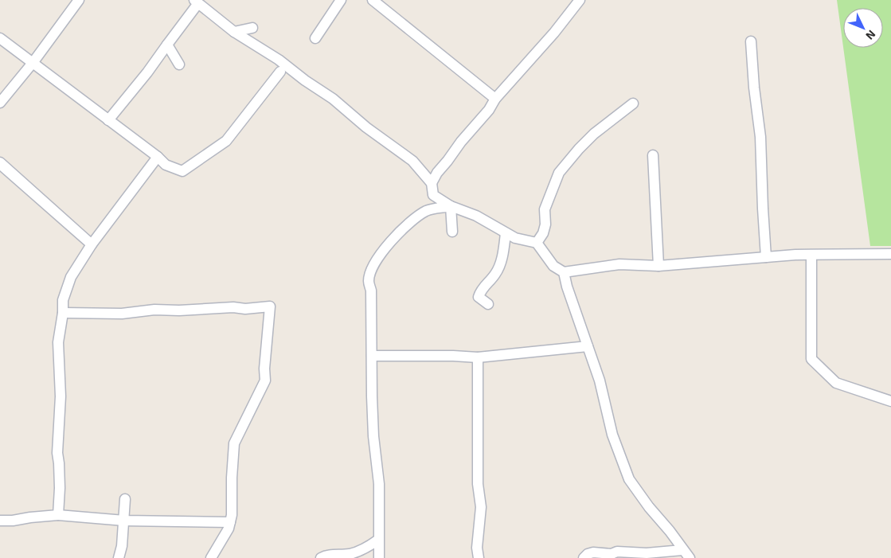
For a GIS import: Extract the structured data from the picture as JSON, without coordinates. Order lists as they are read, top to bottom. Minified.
{"north":"bottom right"}
